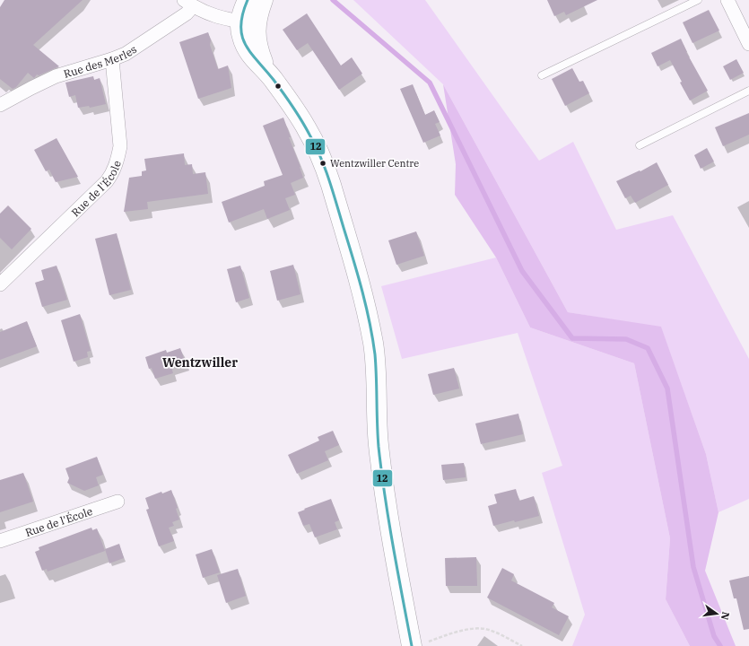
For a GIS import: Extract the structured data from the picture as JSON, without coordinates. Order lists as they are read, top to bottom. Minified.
{"streets":{"street":["Rue des Merles","Rue de l'École"]},"crossings":[["Rue des Merles","Rue de l'École"]],"districts":["Wentzwiller"],"places":["Wentzwiller Centre"],"lines":["transit line 12"],"north":"right"}
